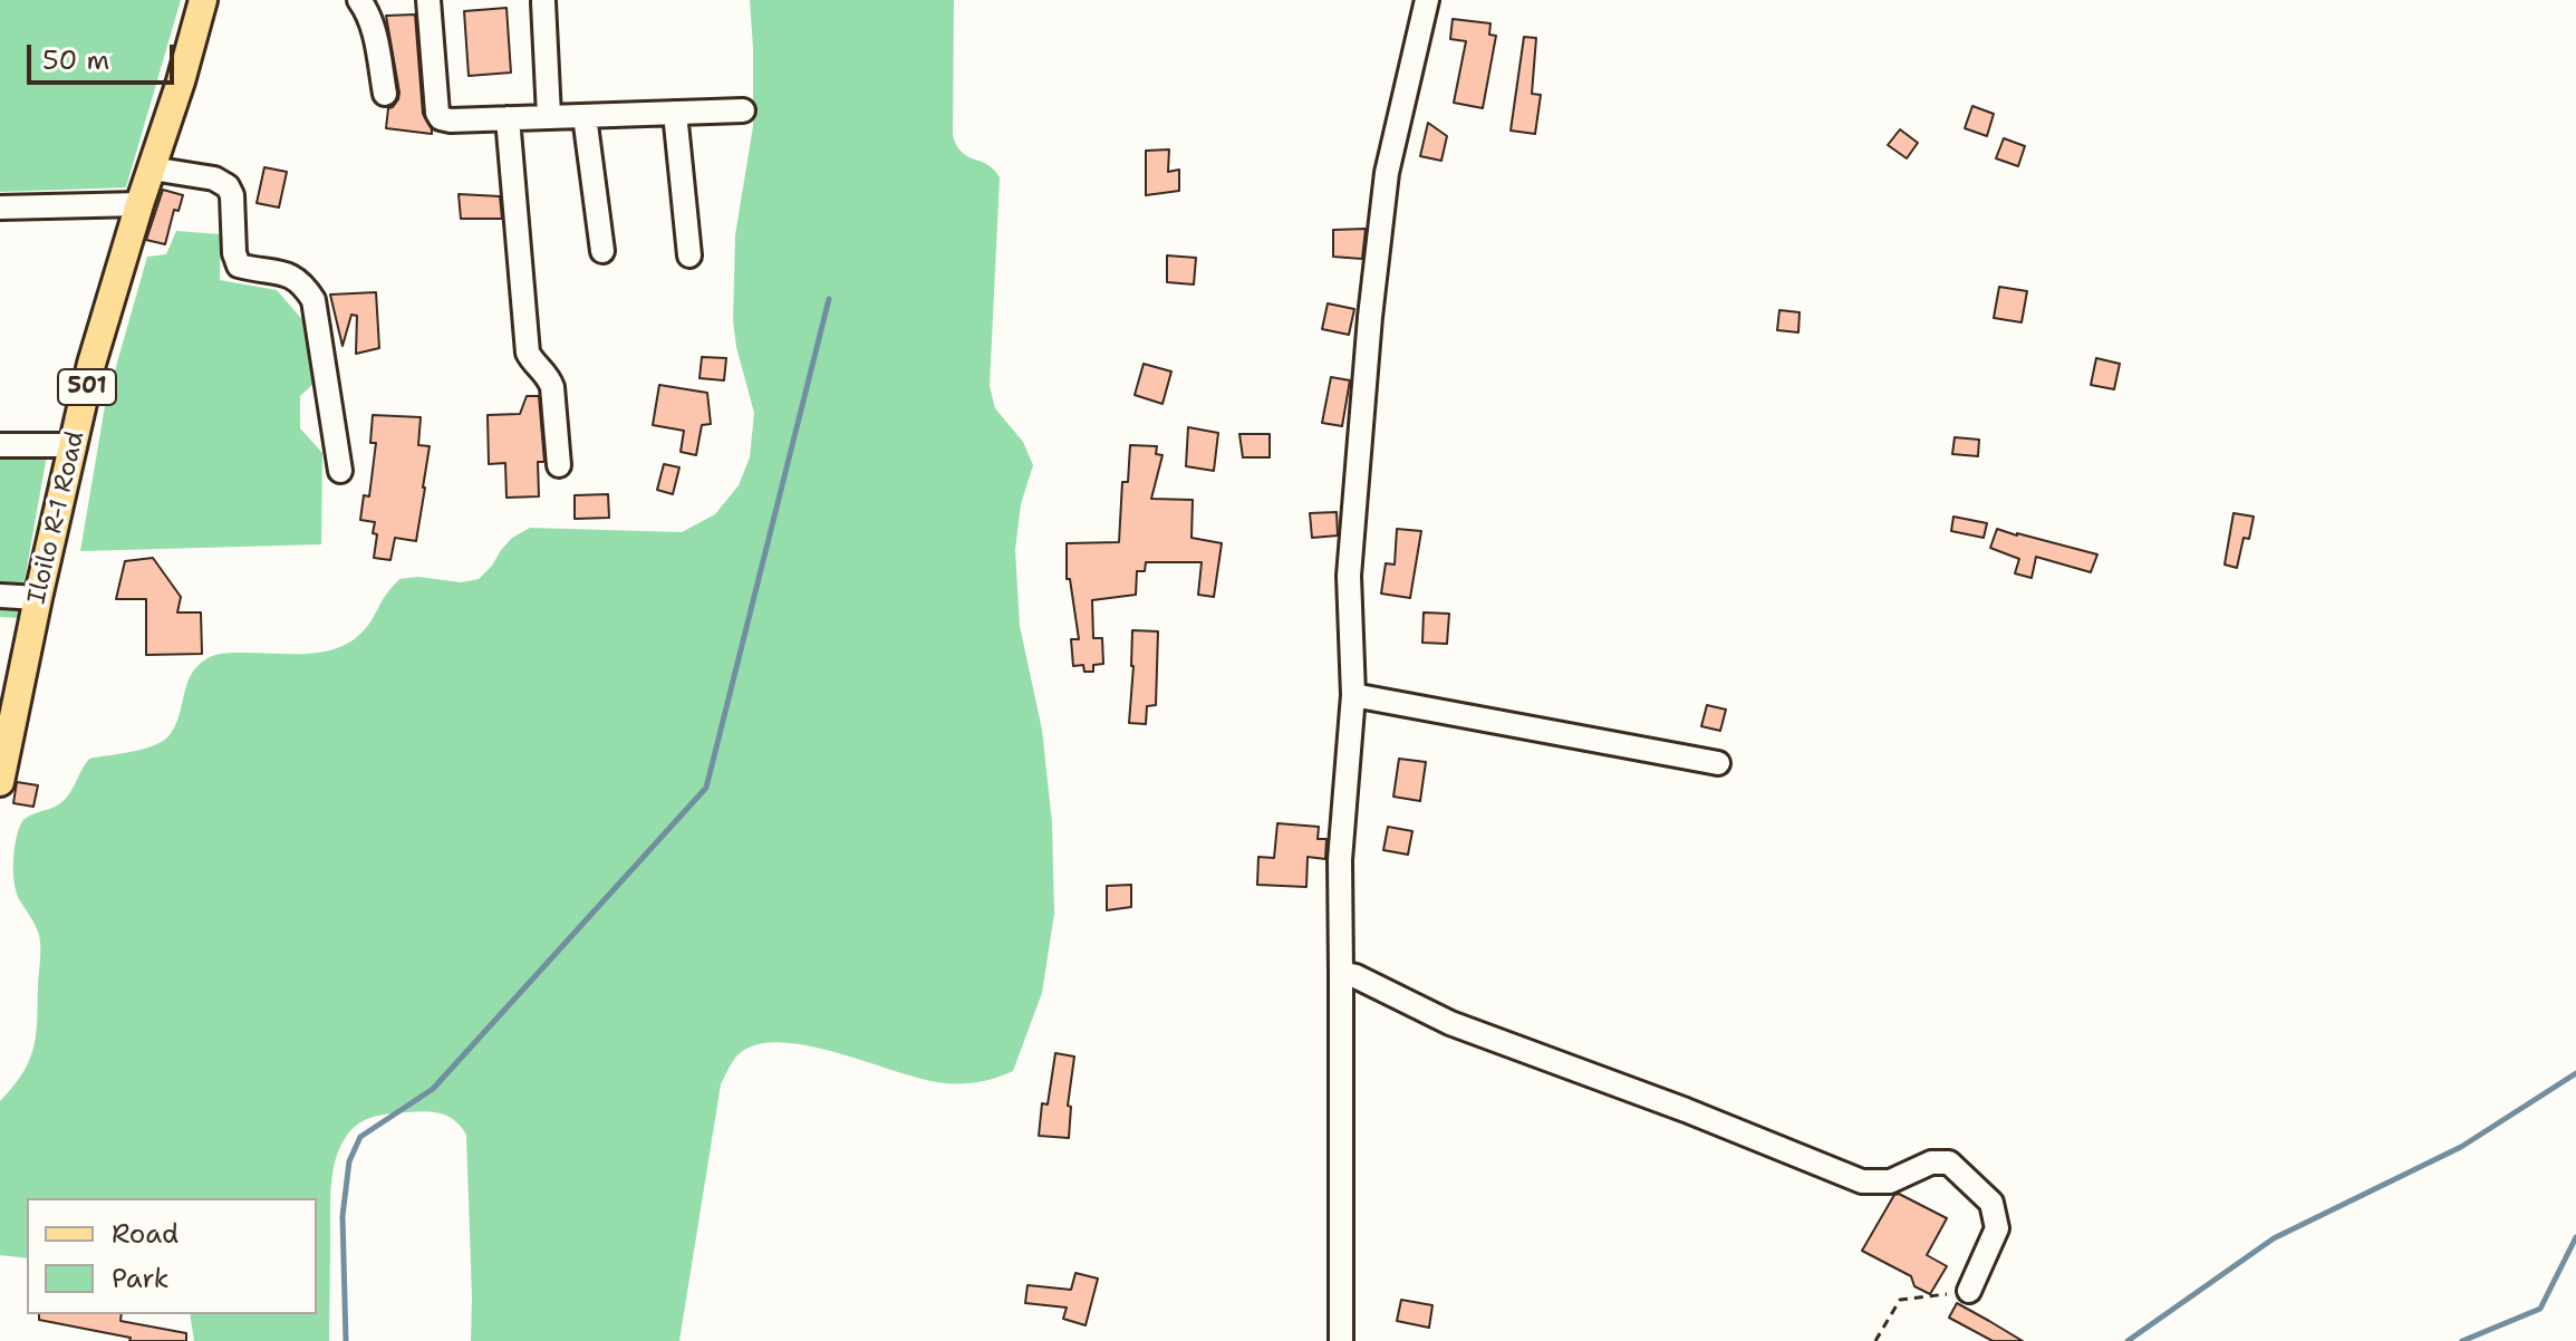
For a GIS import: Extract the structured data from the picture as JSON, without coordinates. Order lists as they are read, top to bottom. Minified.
{"streets":{"main road":["501","Iloilo R-1 Road"]},"legend":["Road","Park"],"scale_bar":"50 m"}
